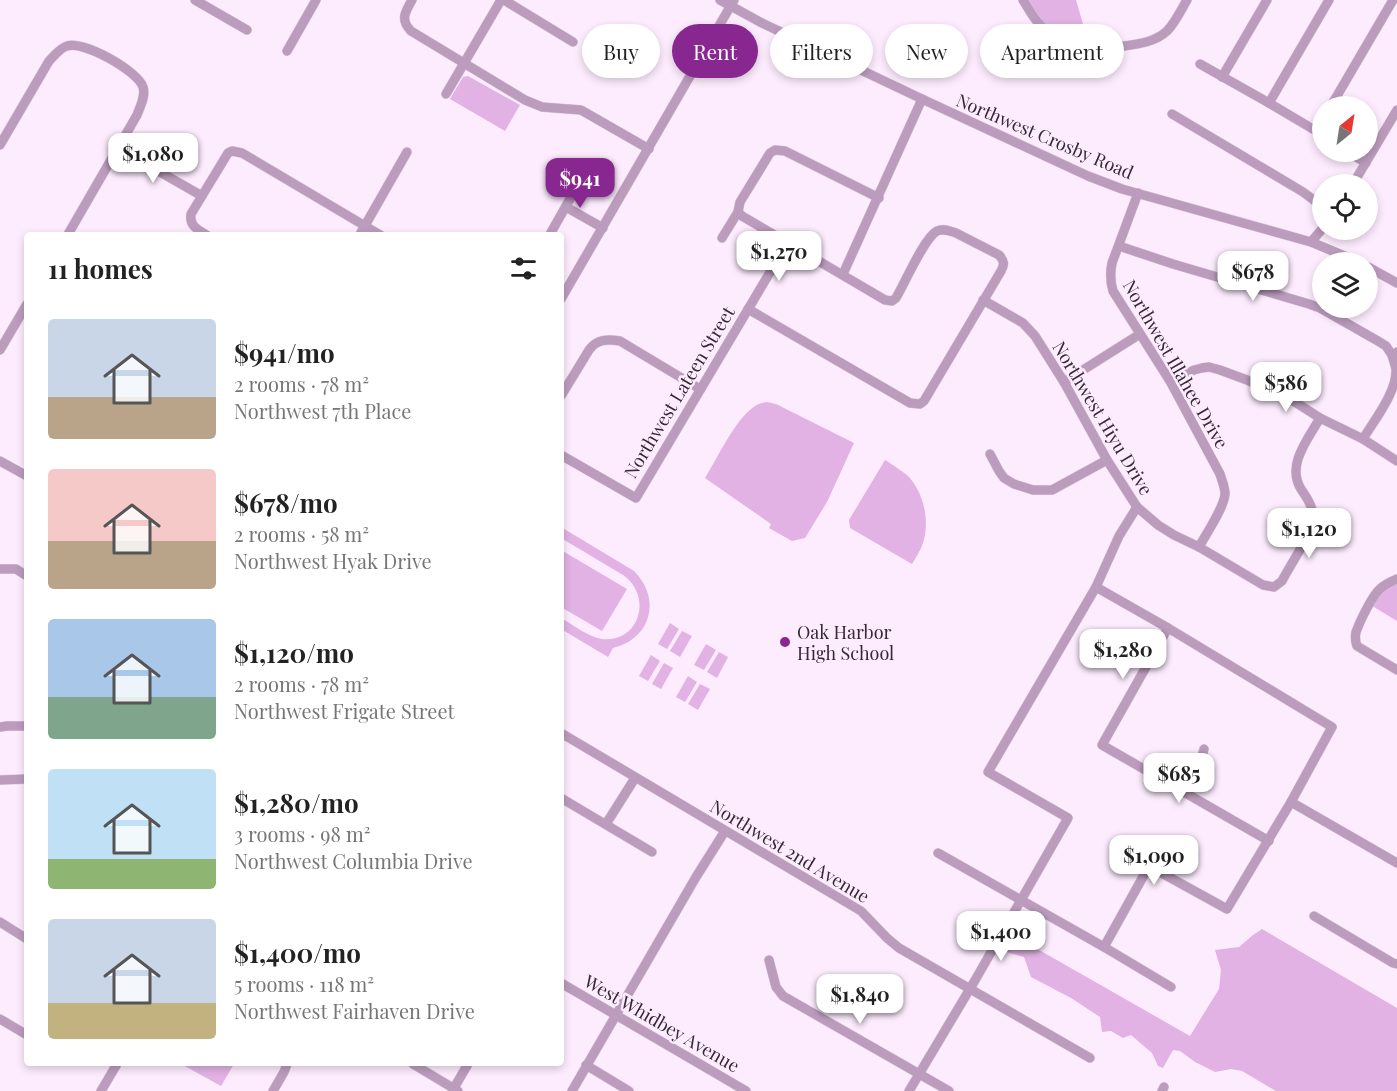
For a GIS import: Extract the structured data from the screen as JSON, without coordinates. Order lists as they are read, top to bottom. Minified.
{"streets":{"street":["Northwest Crosby Road","Northwest Illahee Drive","Northwest Lateen Street","Northwest Hiyu Drive","Northwest 2nd Avenue","West Whidbey Avenue"]},"crossings":[["Northwest Crosby Road","Northwest Illahee Drive"],["Northwest Illahee Drive","Northwest Hiyu Drive"]],"places":["Oak Harbor High School"],"north":"top right","page":{"chip":["Buy","Rent","Filters","New","Apartment"],"price":["$1,080","$941","$1,270","$678","$586","$1,120","$1,280","$685","$1,090","$1,400","$1,840"],"heading":"11 homes","list":[{"name":"$941/mo","note":"2 rooms · 78 m² · Northwest 7th Place"},{"name":"$678/mo","note":"2 rooms · 58 m² · Northwest Hyak Drive"},{"name":"$1,120/mo","note":"2 rooms · 78 m² · Northwest Frigate Street"},{"name":"$1,280/mo","note":"3 rooms · 98 m² · Northwest Columbia Drive"},{"name":"$1,400/mo","note":"5 rooms · 118 m² · Northwest Fairhaven Drive"}]}}
